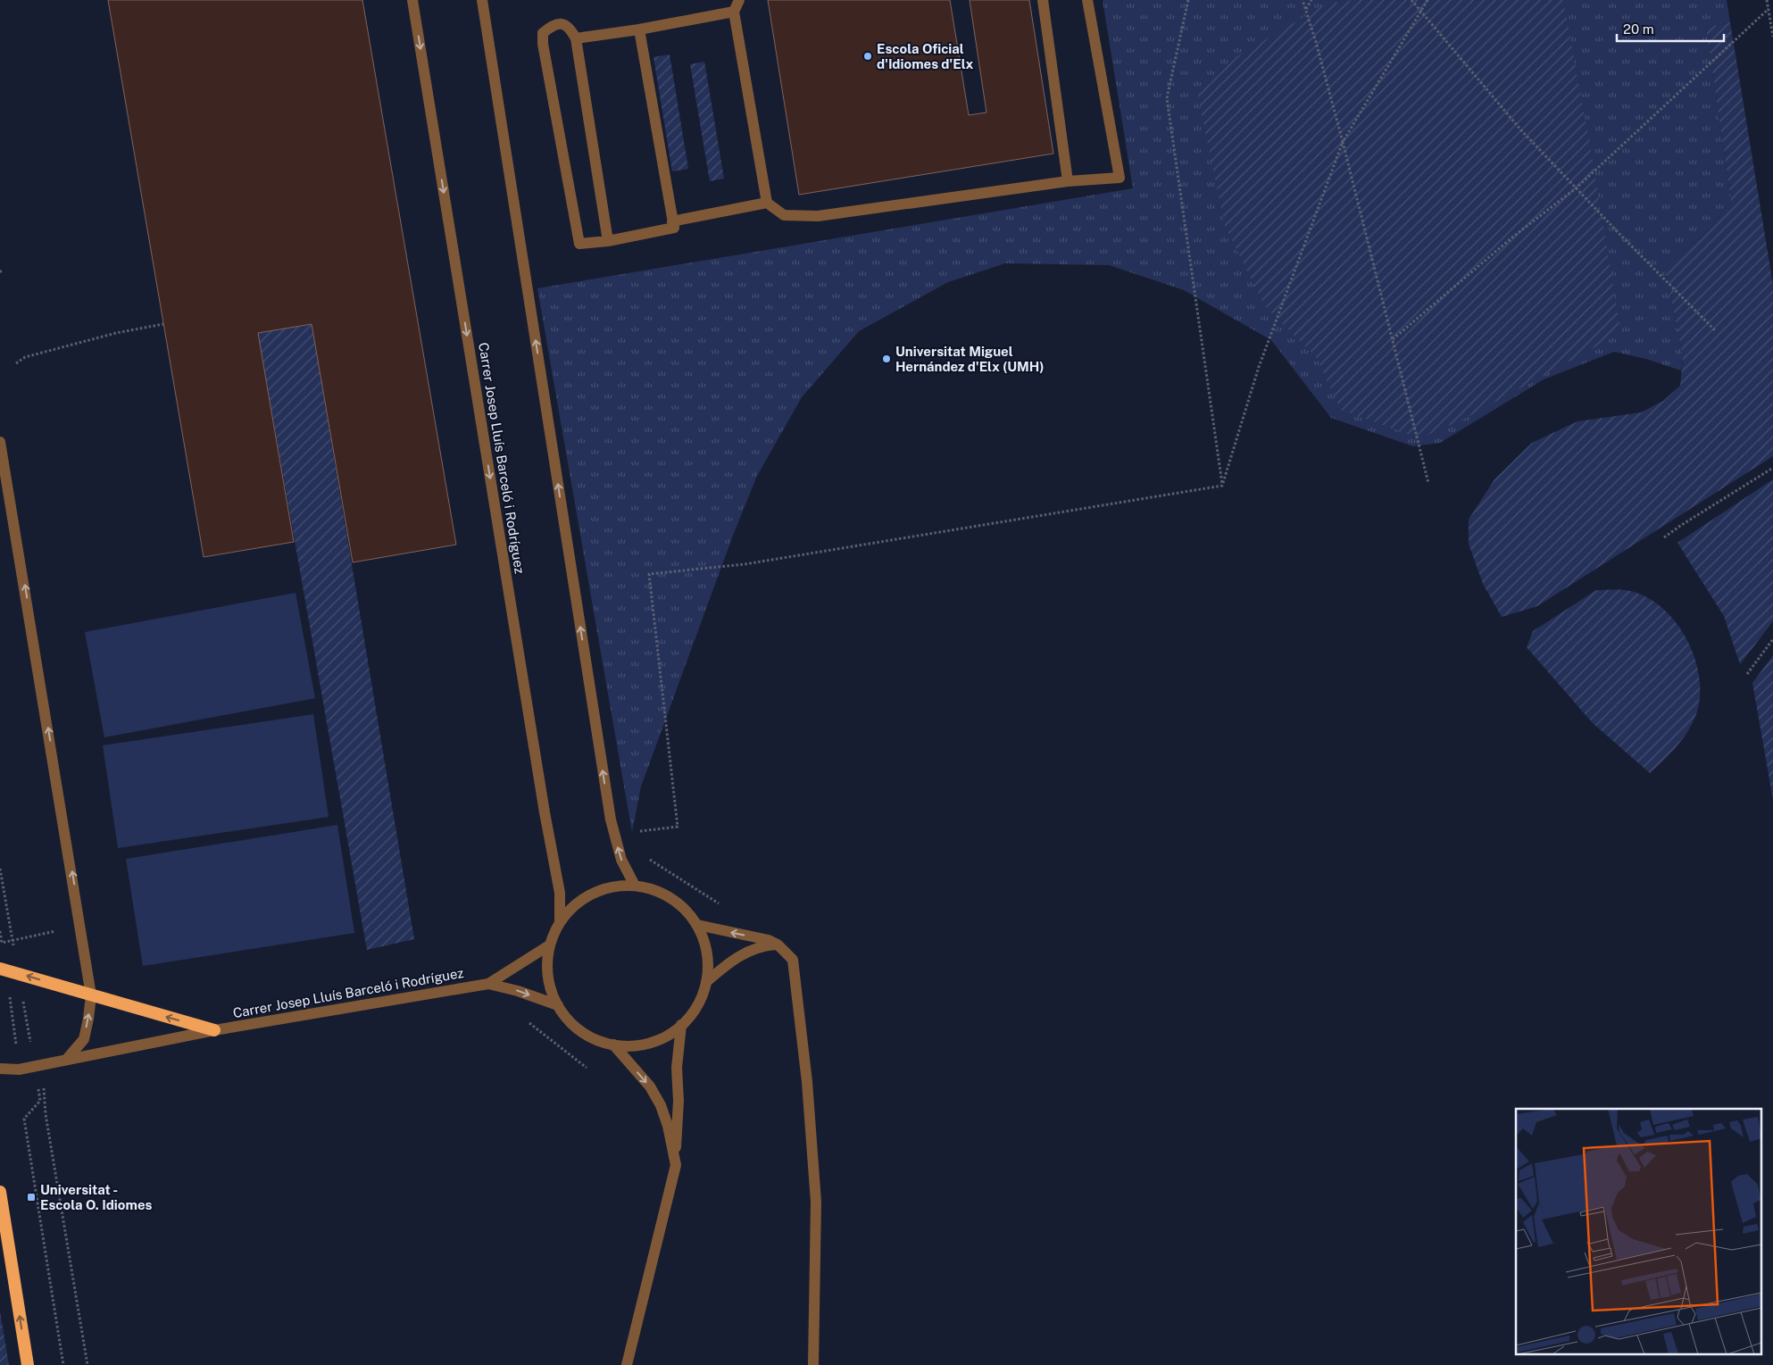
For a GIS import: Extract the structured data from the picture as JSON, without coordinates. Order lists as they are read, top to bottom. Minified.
{"streets":{"street":["Carrer Josep Lluís Barceló i Rodríguez"]},"places":{"other":["Escola Oficial d'Idiomes d'Elx","Universitat Miguel Hernández d'Elx (UMH)"],"transit":["Universitat - Escola O. Idiomes"]},"scale_bar":"20 m"}
